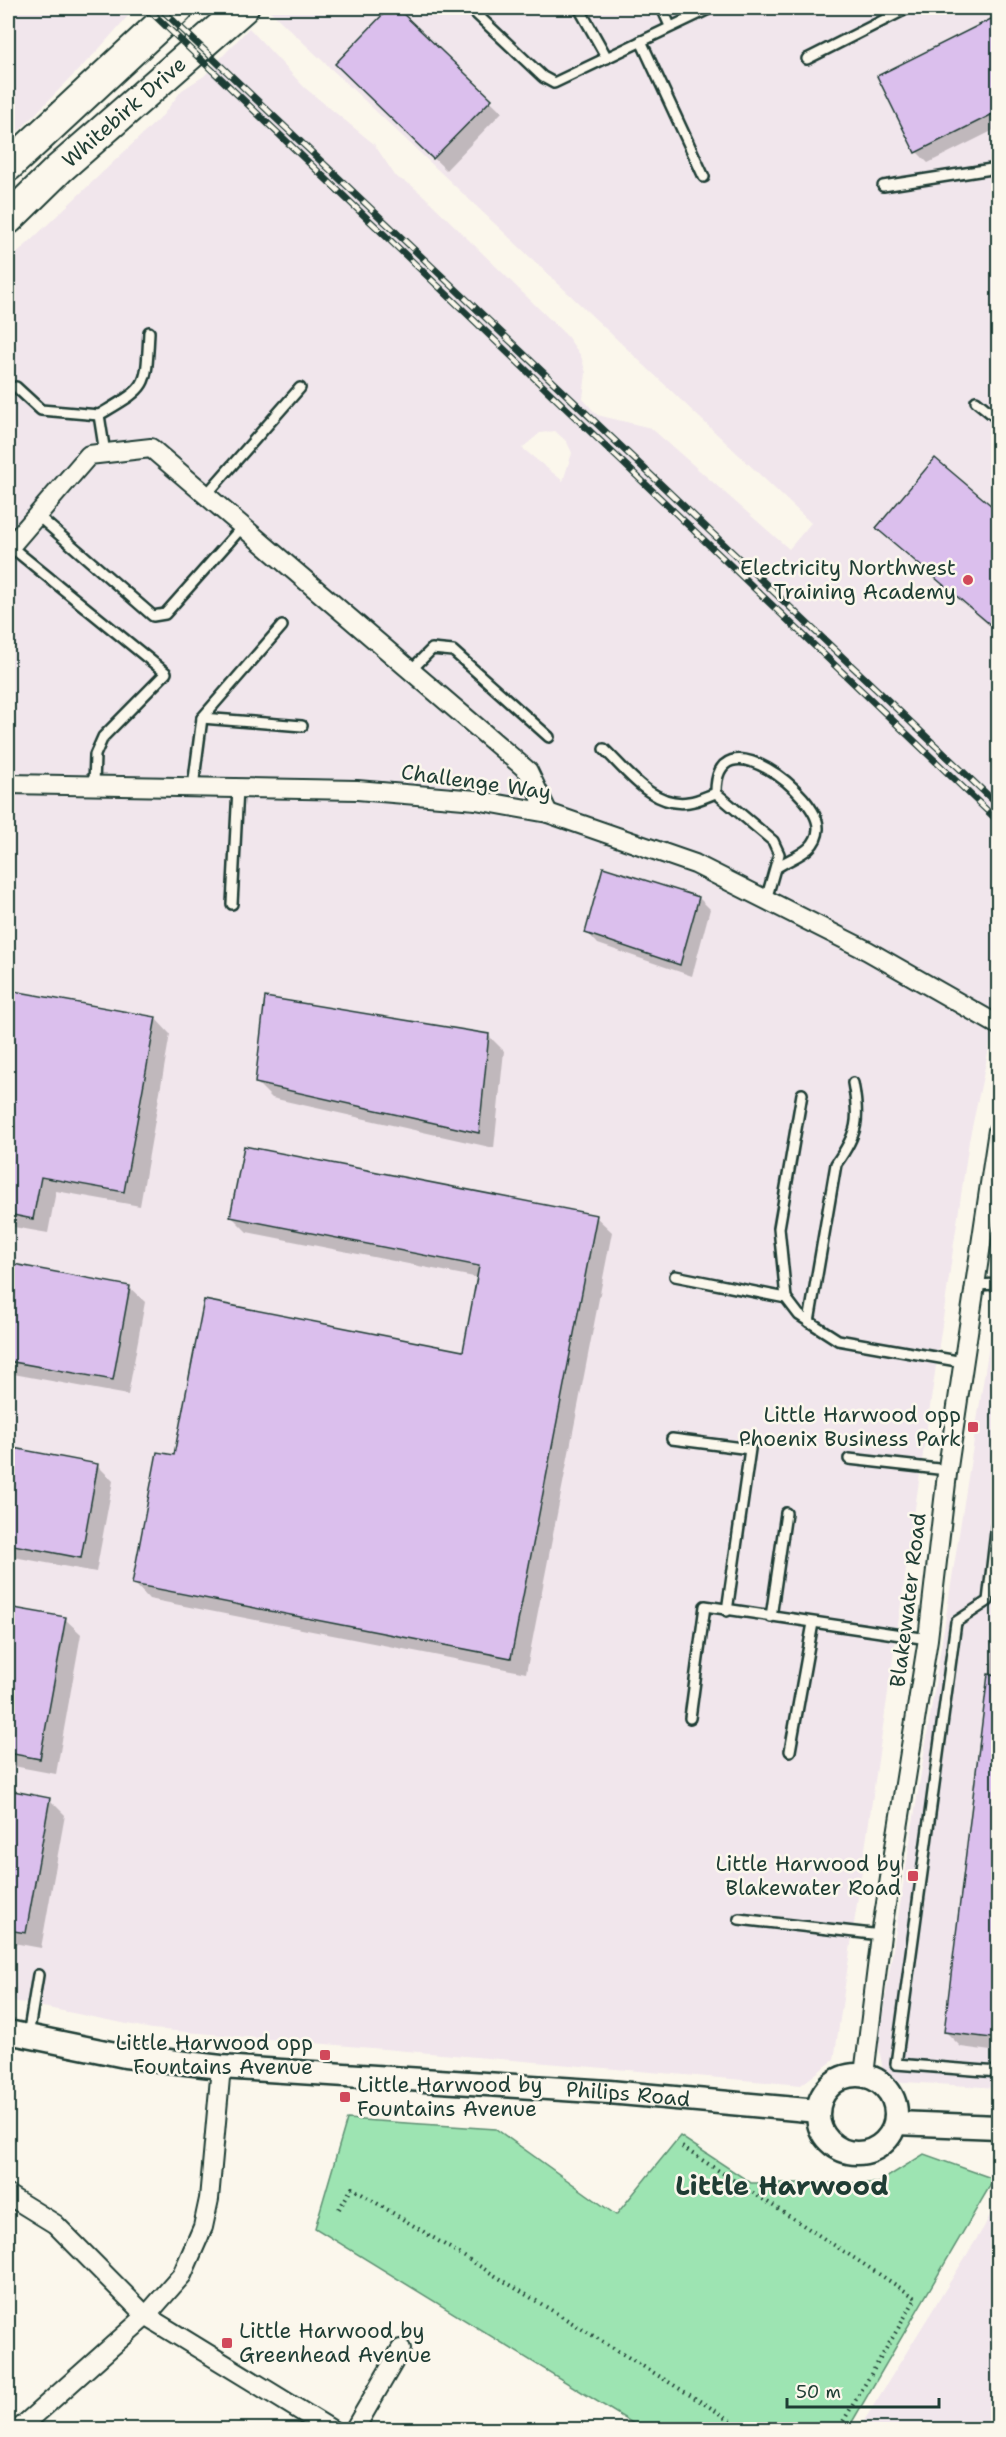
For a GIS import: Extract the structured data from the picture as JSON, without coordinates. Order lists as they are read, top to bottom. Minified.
{"streets":{"highway":["Whitebirk Drive"],"street":["Challenge Way","Blakewater Road","Philips Road"]},"crossings":[["Blakewater Road","Philips Road"]],"districts":["Little Harwood"],"places":{"other":["Electricity Northwest Training Academy"],"transit":["Little Harwood opp Phoenix Business Park","Little Harwood by Blakewater Road","Little Harwood opp Fountains Avenue","Little Harwood by Fountains Avenue","Little Harwood by Greenhead Avenue"]},"scale_bar":"50 m"}
